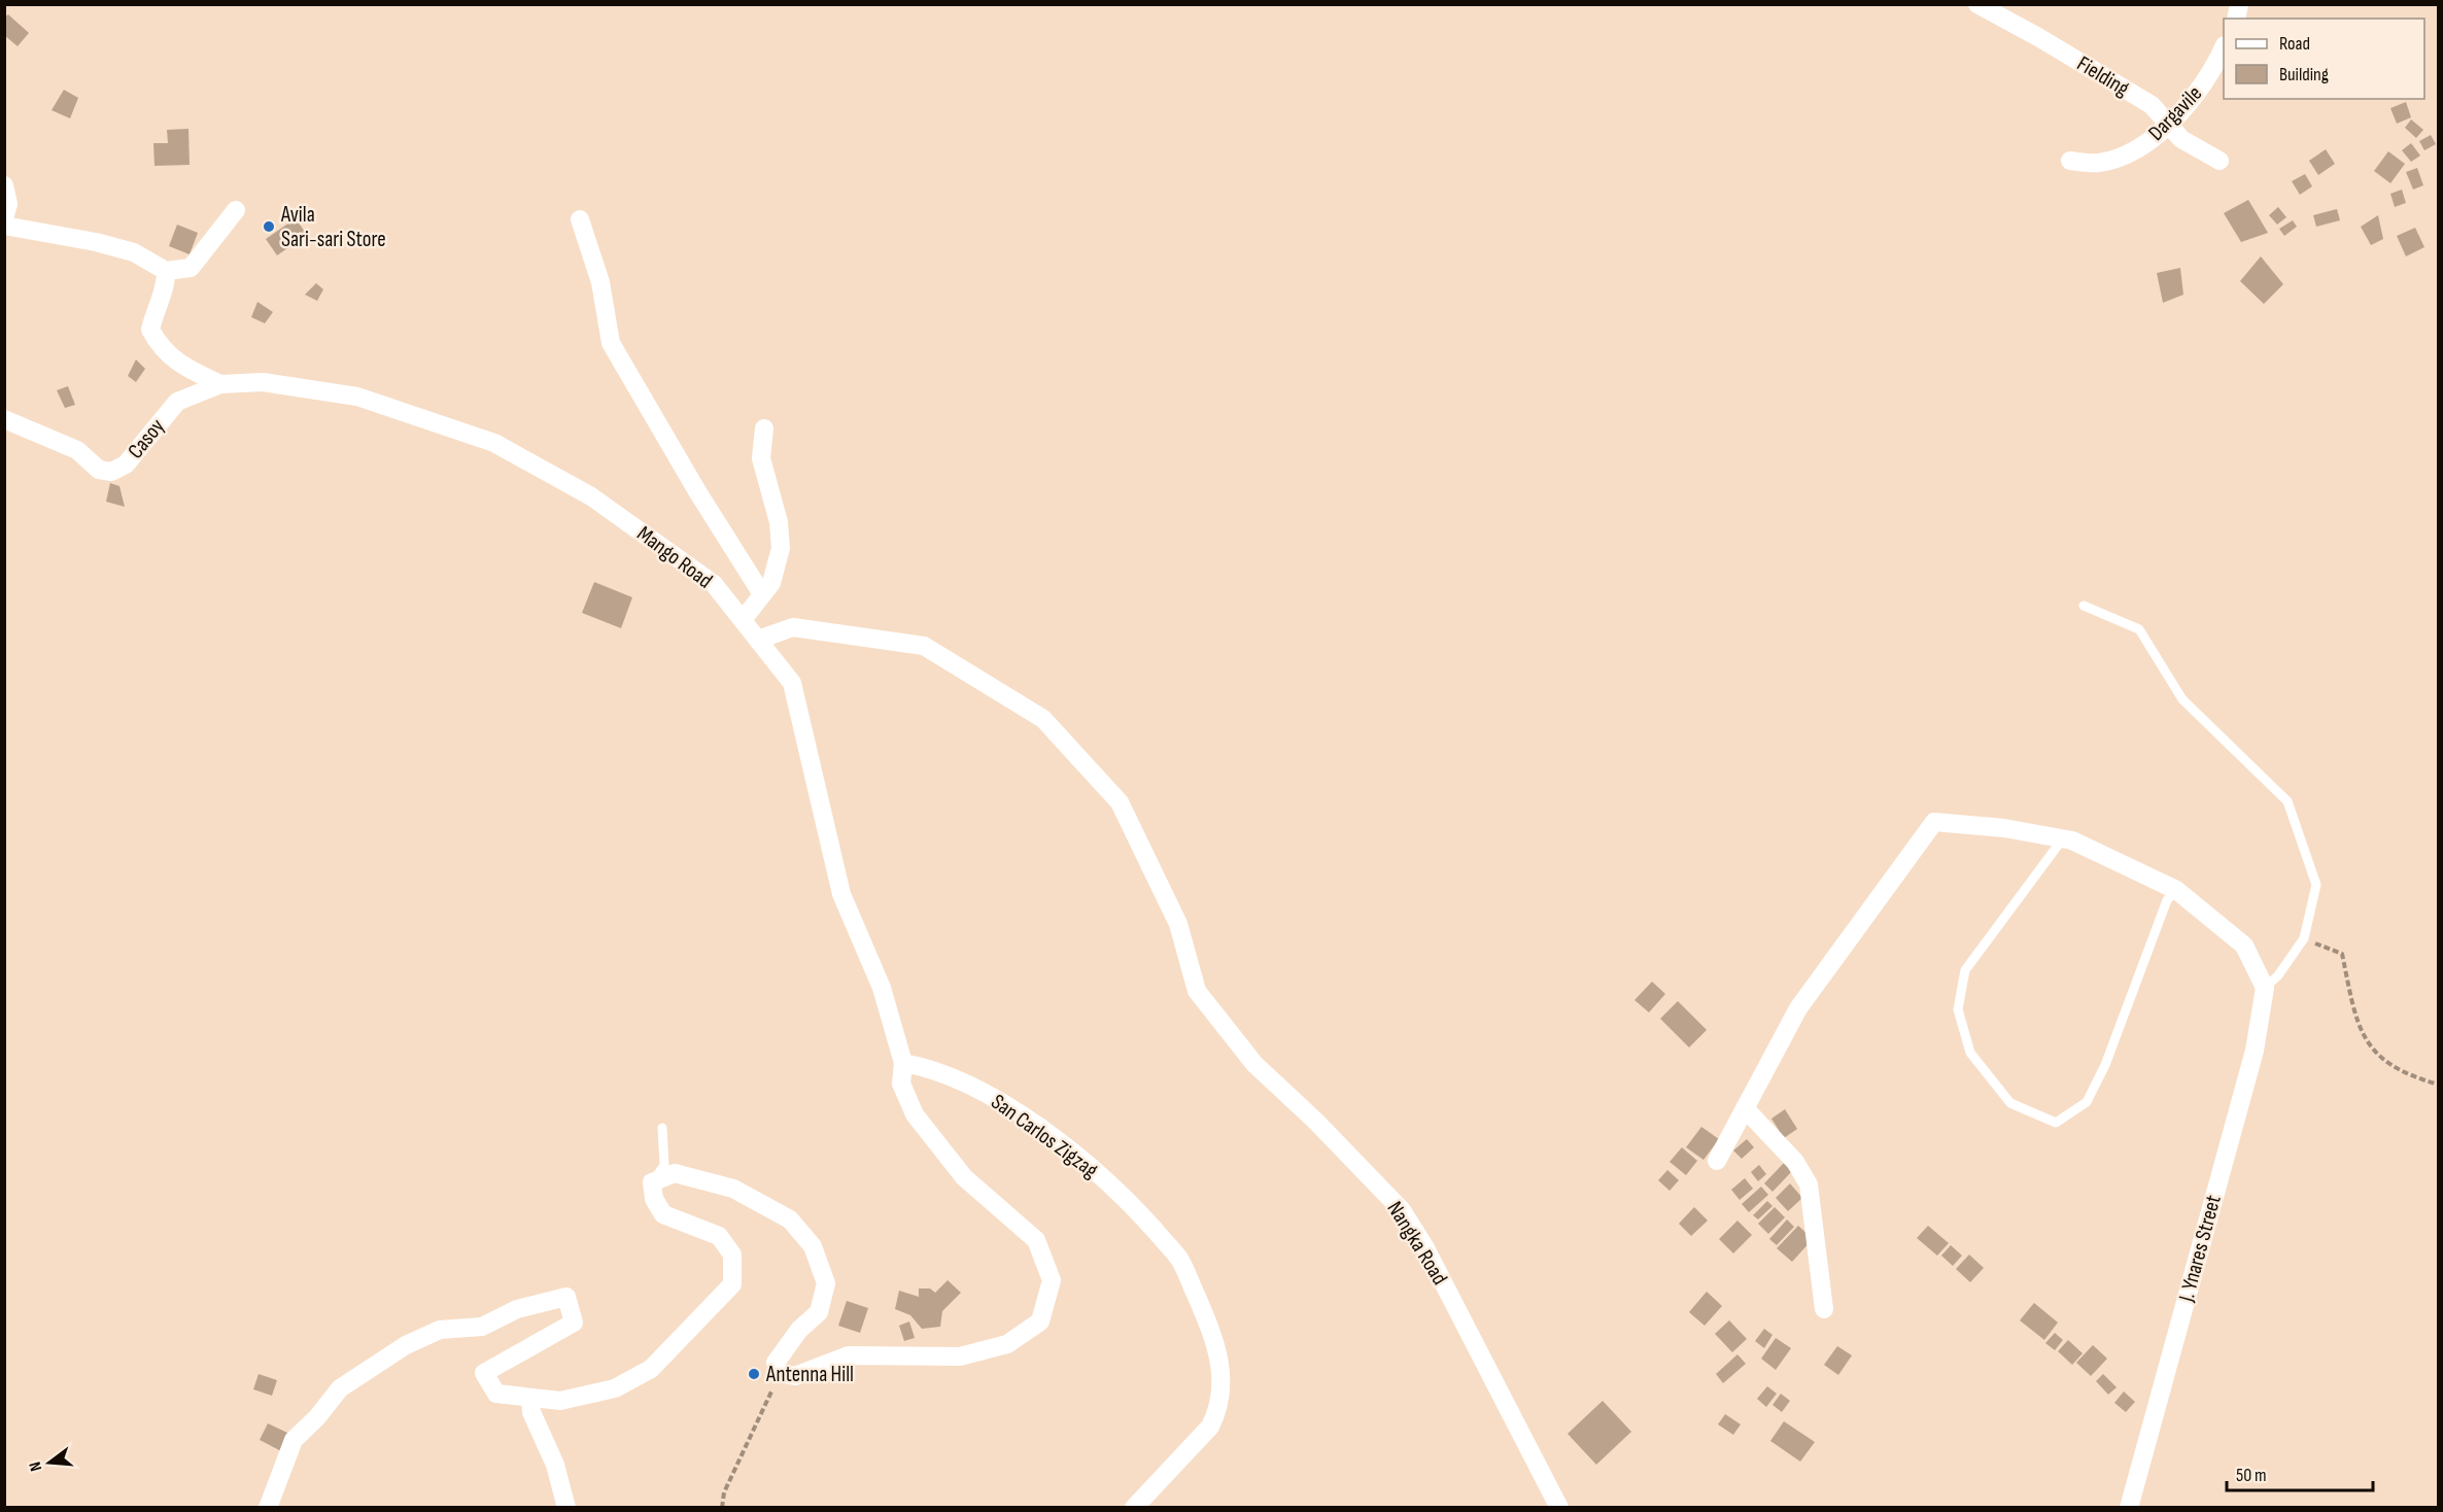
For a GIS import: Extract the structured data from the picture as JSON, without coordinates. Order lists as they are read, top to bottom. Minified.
{"streets":{"street":["Fielding","Dargavile","Casoy","Mango Road","San Carlos Zigzag","Nangka Road","J. Ynares Street"]},"crossings":[["Fielding","Dargavile"],["Casoy","Mango Road"],["Mango Road","San Carlos Zigzag"],["Mango Road","Nangka Road"]],"places":["Avila Sari-sari Store","Antenna Hill"],"legend":["Road","Building"],"scale_bar":"50 m","north":"left"}
